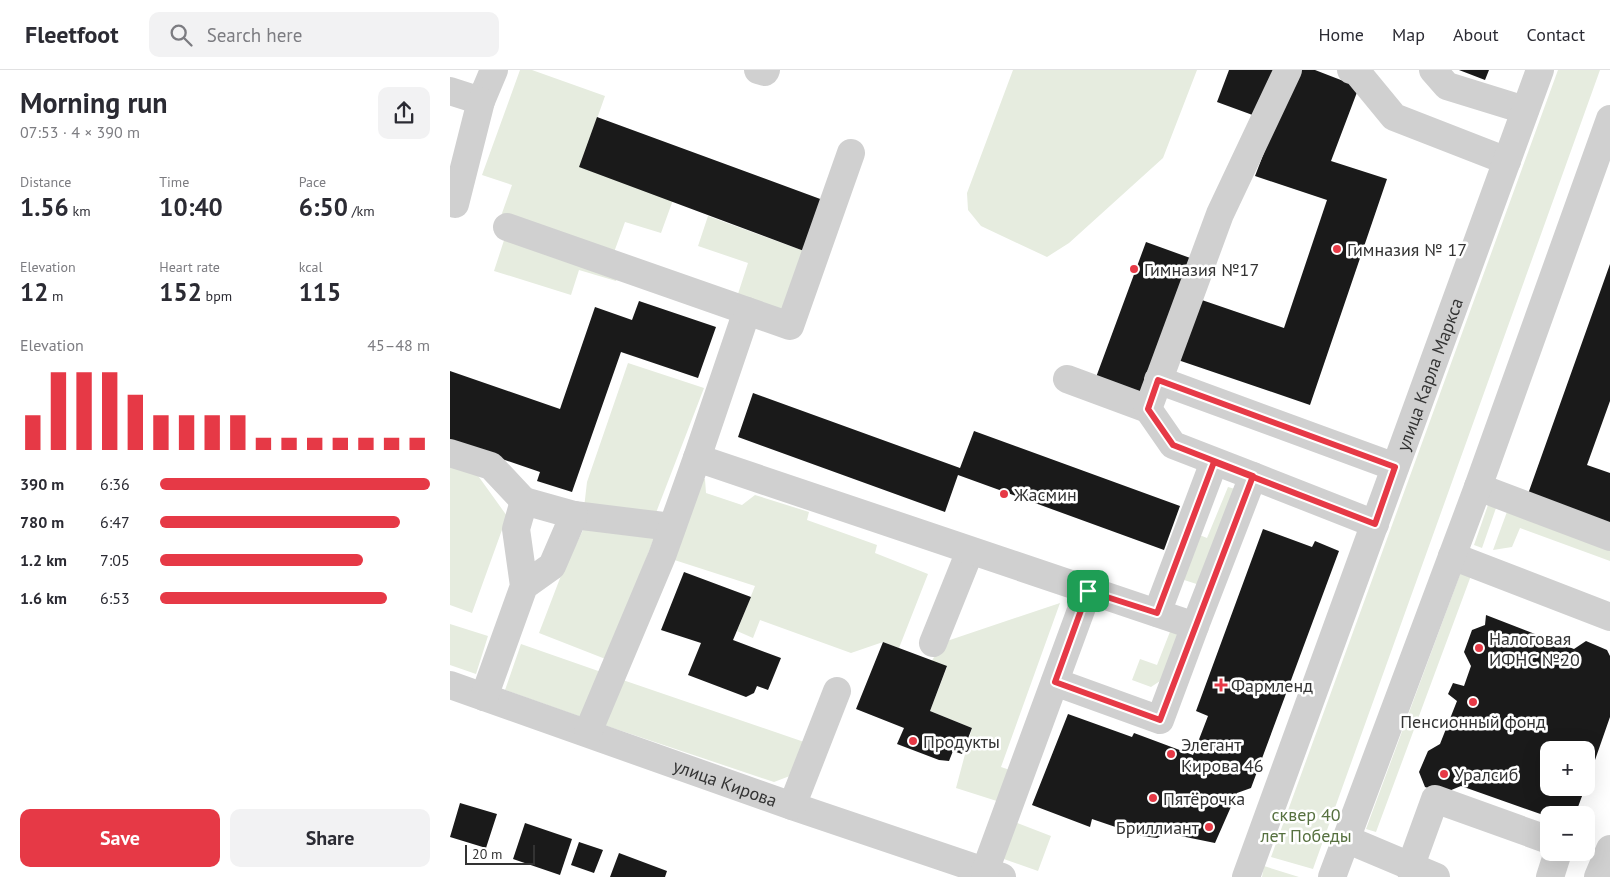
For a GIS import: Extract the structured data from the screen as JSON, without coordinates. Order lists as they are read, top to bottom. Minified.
{"streets":{"street":["улица Карла Маркса","улица Кирова"]},"parks":["сквер 40 лет Победы"],"places":{"other":["Гимназия № 17","Гимназия №17","Жасмин","Налоговая ИФНС №20","Пенсионный фонд","Продукты","Элегант Кирова 46","Уралсиб","Пятёрочка","Бриллиант"],"health":["Фармленд"]},"scale_bar":"20 m","page":{"header":"Fleetfoot","search":"Search here","nav":["Home","Map","About","Contact"],"heading":["Morning run","07:53 · 4 × 390 m"],"stats":[["Distance","1.56 km"],["Time","10:40"],["Pace","6:50 /km"],["Elevation","12 m"],["Heart rate","152 bpm"],["kcal","115"]],"chart":["Elevation","45–48 m"],"list":[{"name":"390 m","note":"6:36"},{"name":"780 m","note":"6:47"},{"name":"1.2 km","note":"7:05"},{"name":"1.6 km","note":"6:53"}],"map_buttons":["+","−"],"buttons":["Save","Share"],"scale":"20 m"}}
